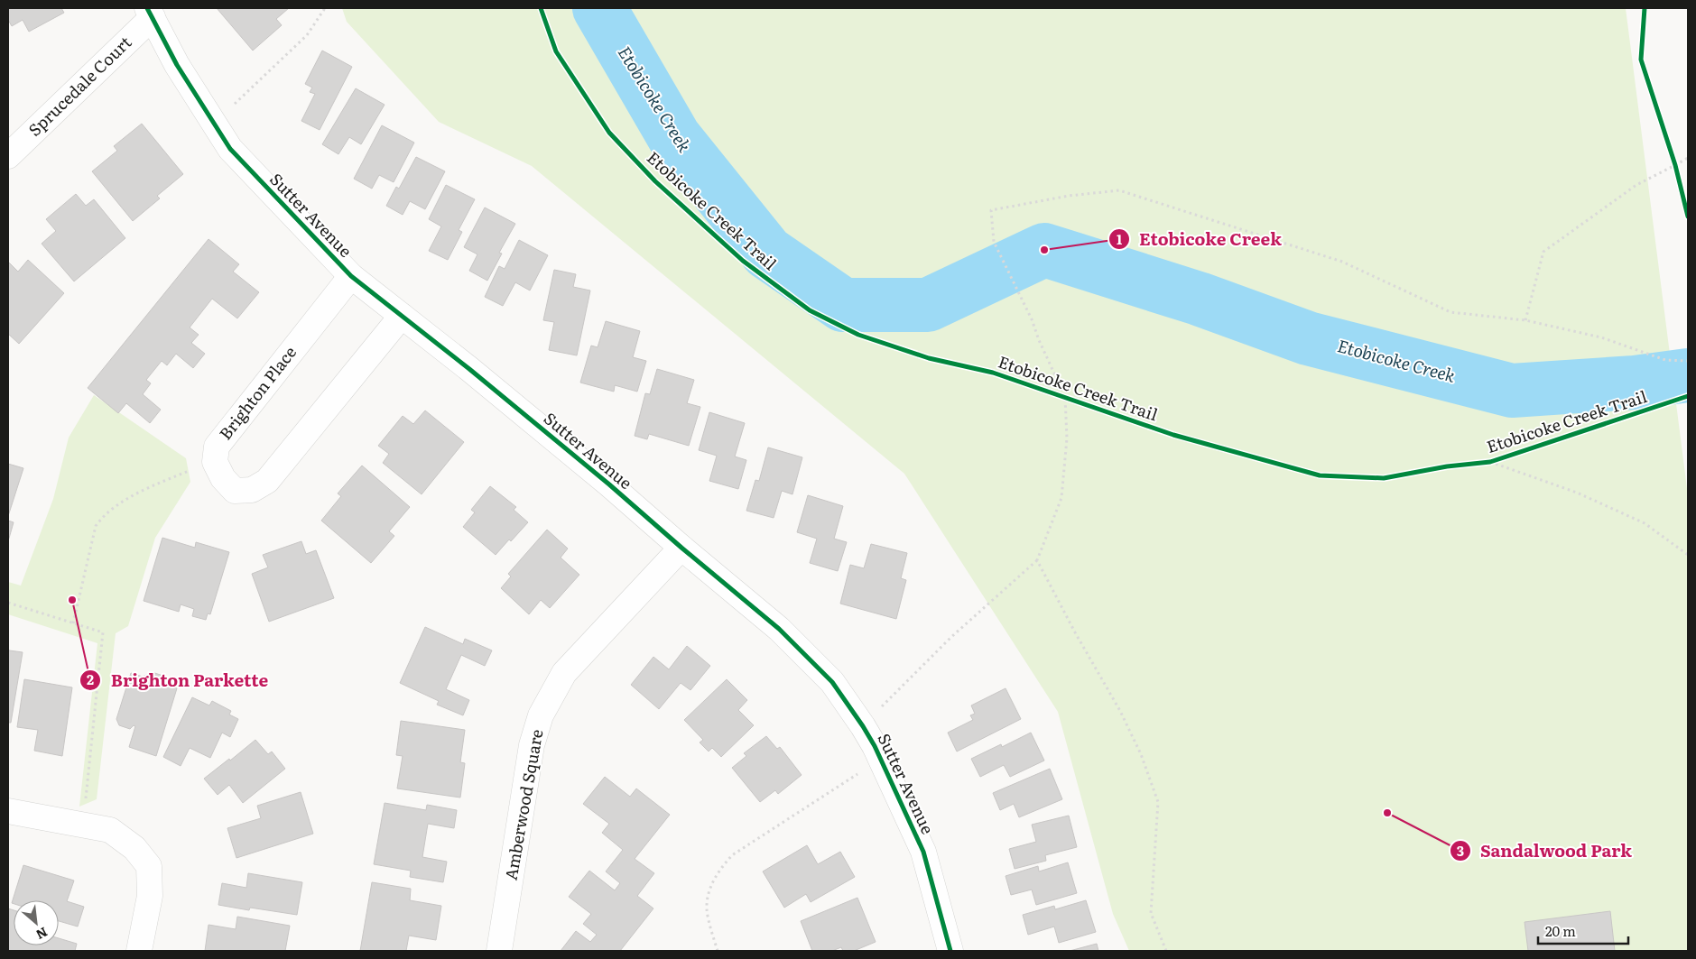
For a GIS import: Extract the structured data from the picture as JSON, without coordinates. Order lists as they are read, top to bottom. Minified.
{"streets":{"street":["Sprucedale Court","Sutter Avenue","Brighton Place","Amberwood Square"],"cycle path":["Etobicoke Creek Trail"]},"crossings":[["Sprucedale Court","Sutter Avenue"],["Sutter Avenue","Brighton Place"],["Sutter Avenue","Amberwood Square"]],"water":["Etobicoke Creek"],"places":["Etobicoke Creek","Brighton Parkette","Sandalwood Park"],"scale_bar":"20 m","north":"bottom right"}
